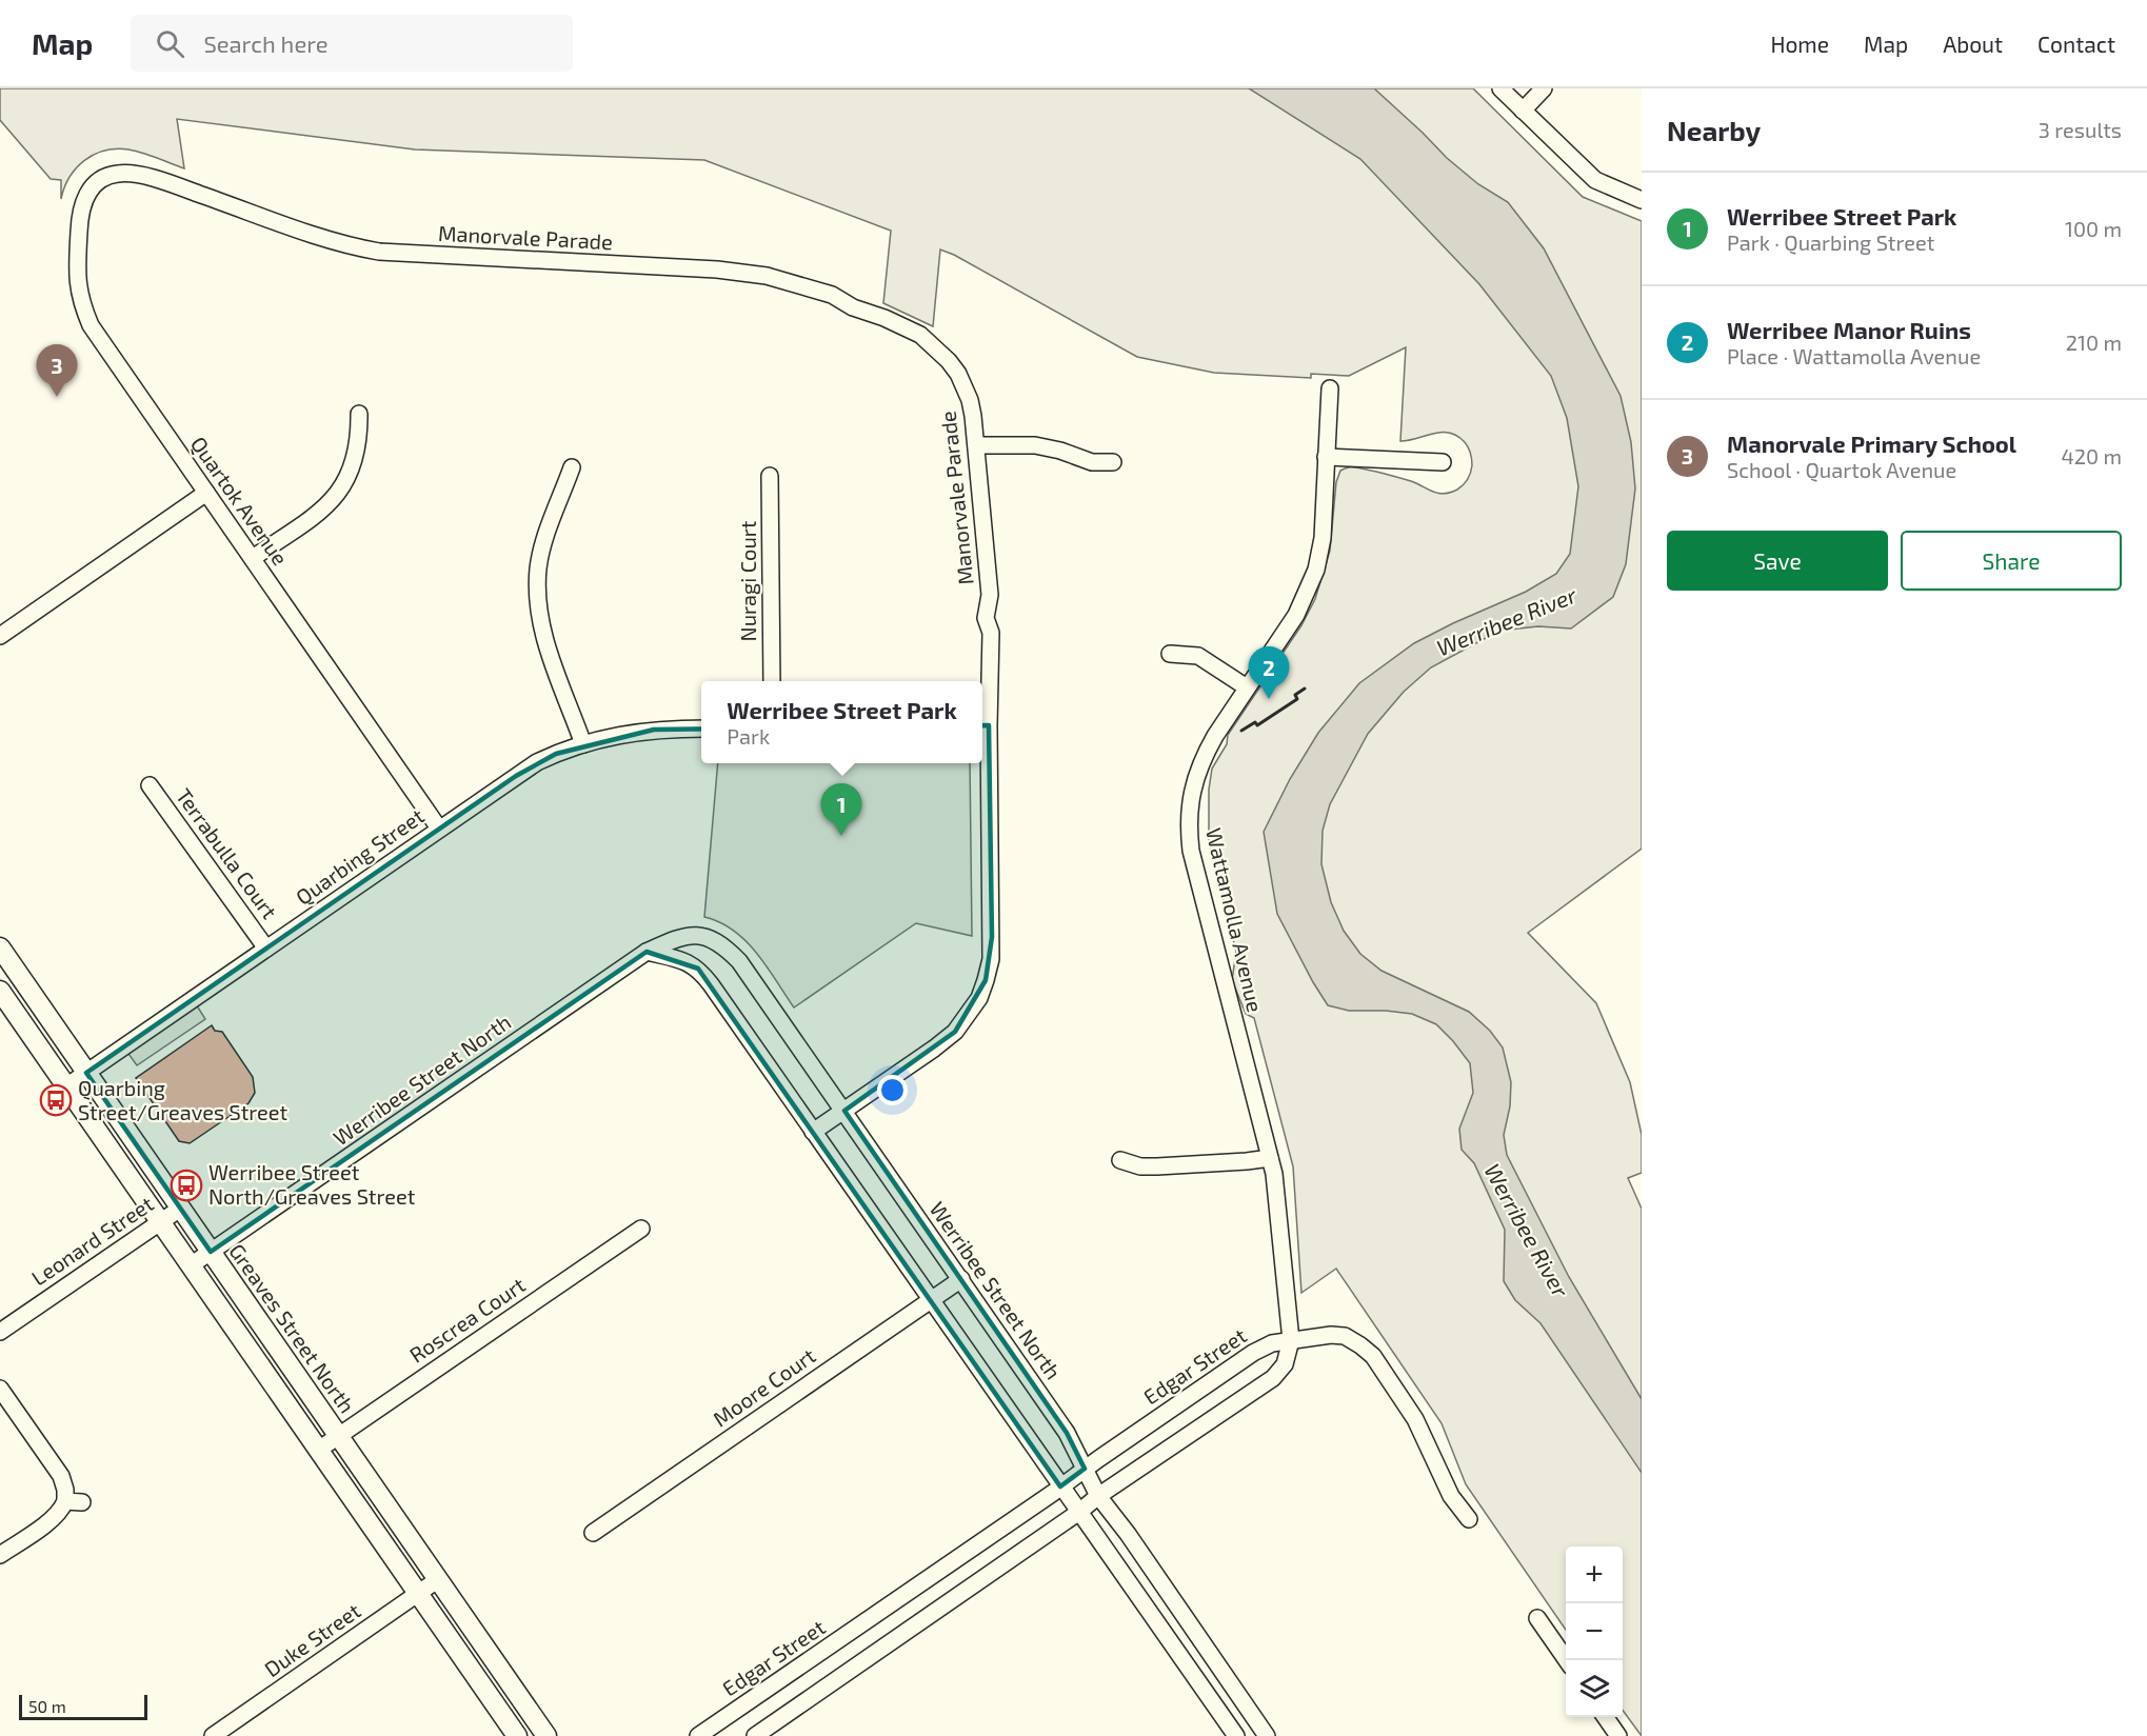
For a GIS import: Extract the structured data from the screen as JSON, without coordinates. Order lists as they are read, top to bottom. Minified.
{"streets":{"street":["Manorvale Parade","Quartok Avenue","Nuragi Court","Terrabulla Court","Quarbing Street","Wattamolla Avenue","Werribee Street North","Leonard Street","Roscrea Court","Greaves Street North","Edgar Street","Moore Court","Duke Street"]},"crossings":[["Manorvale Parade","Quartok Avenue"],["Manorvale Parade","Werribee Street North"],["Quartok Avenue","Quarbing Street"],["Terrabulla Court","Quarbing Street"],["Quarbing Street","Greaves Street North"],["Wattamolla Avenue","Edgar Street"],["Werribee Street North","Greaves Street North"],["Werribee Street North","Edgar Street"],["Werribee Street North","Moore Court"],["Leonard Street","Greaves Street North"],["Roscrea Court","Greaves Street North"],["Greaves Street North","Duke Street"]],"water":["Werribee River"],"places":{"bus stop":["Quarbing Street/Greaves Street","Werribee Street North/Greaves Street"]},"scale_bar":"50 m","page":{"header":"Map","search":"Search here","nav":["Home","Map","About","Contact"],"heading":["Nearby","3 results"],"list":[{"mark":"1","name":"Werribee Street Park","note":"Park · Quarbing Street","value":"100 m"},{"mark":"2","name":"Werribee Manor Ruins","note":"Place · Wattamolla Avenue","value":"210 m"},{"mark":"3","name":"Manorvale Primary School","note":"School · Quartok Avenue","value":"420 m"}],"pins":["3","2","1"],"buttons":["Save","Share"],"popup":["Werribee Street Park","Park"],"map_buttons":["+","−"],"scale":"50 m"}}
